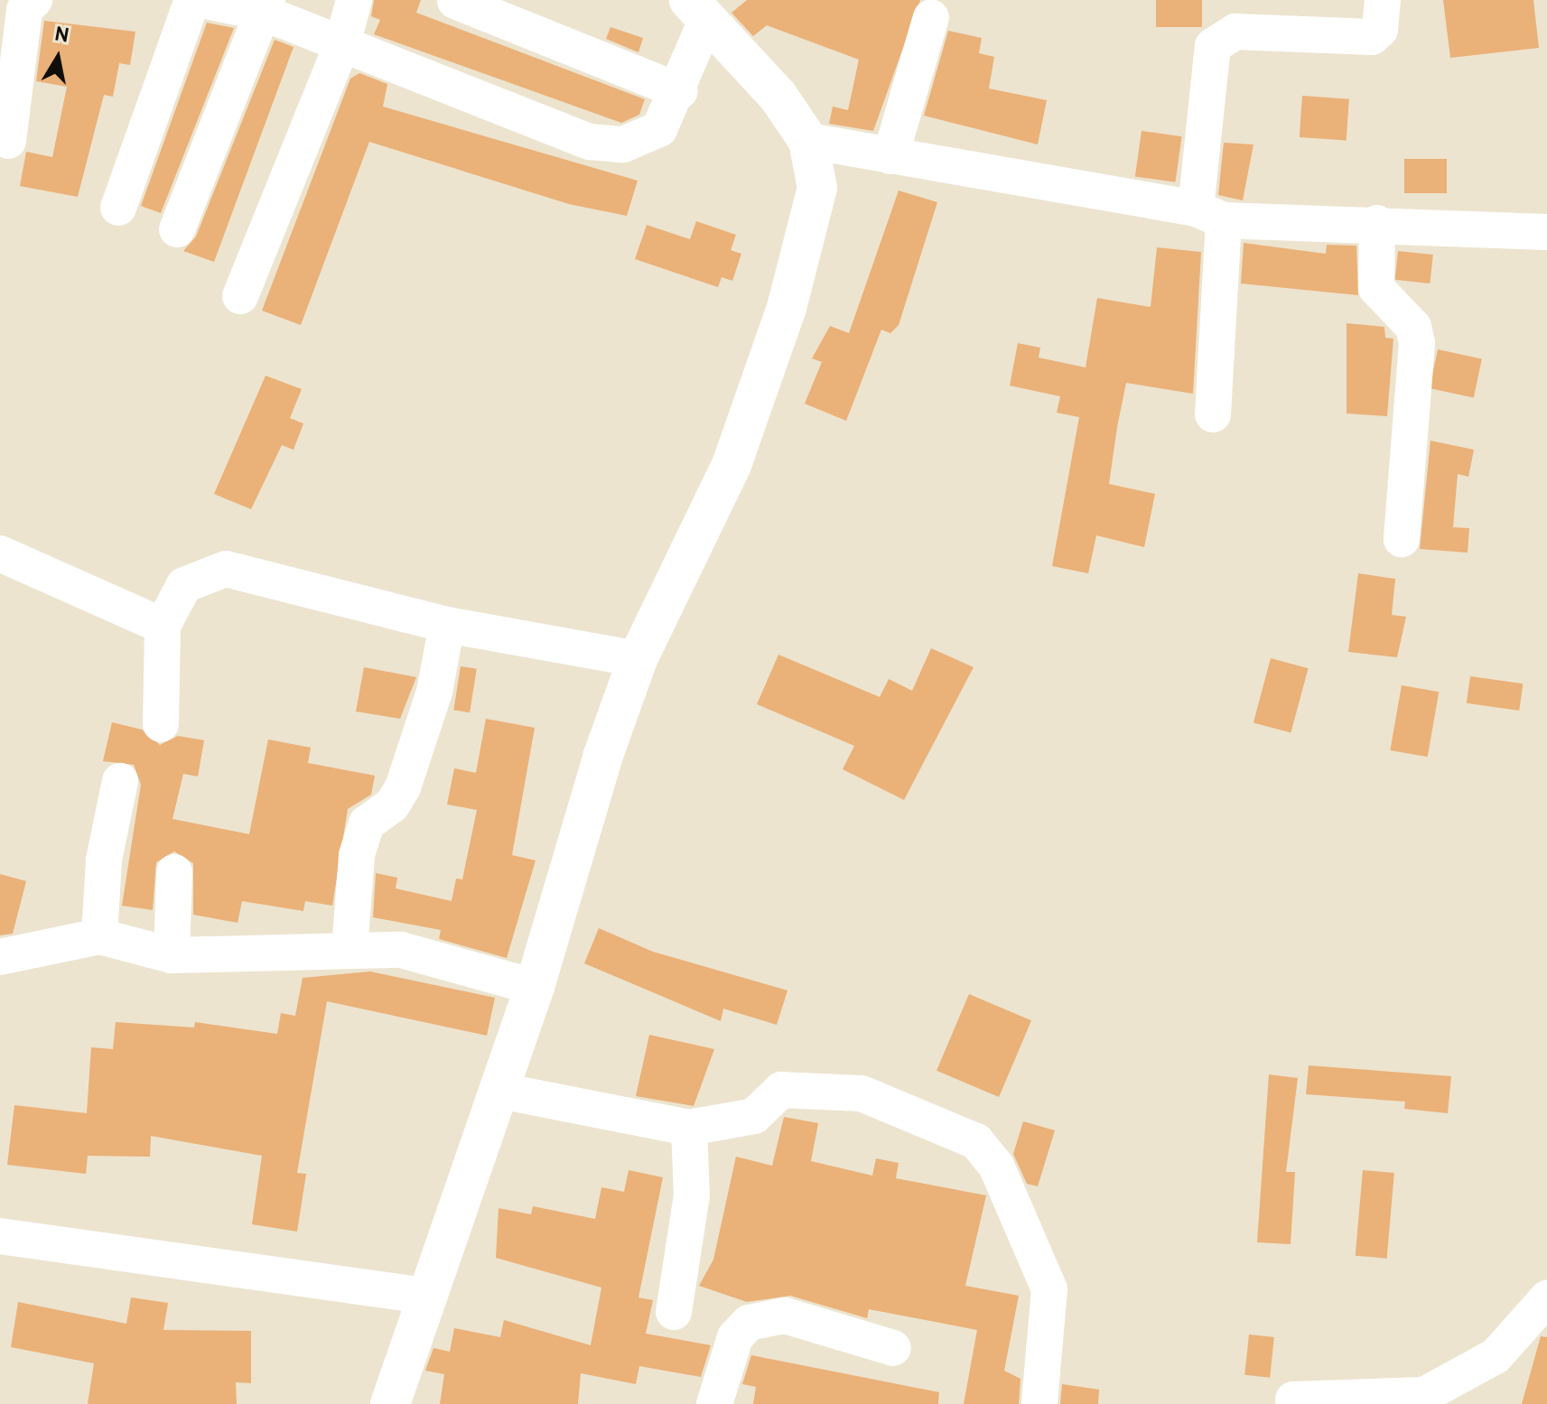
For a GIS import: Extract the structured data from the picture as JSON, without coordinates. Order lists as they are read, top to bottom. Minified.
{"north":"top"}
